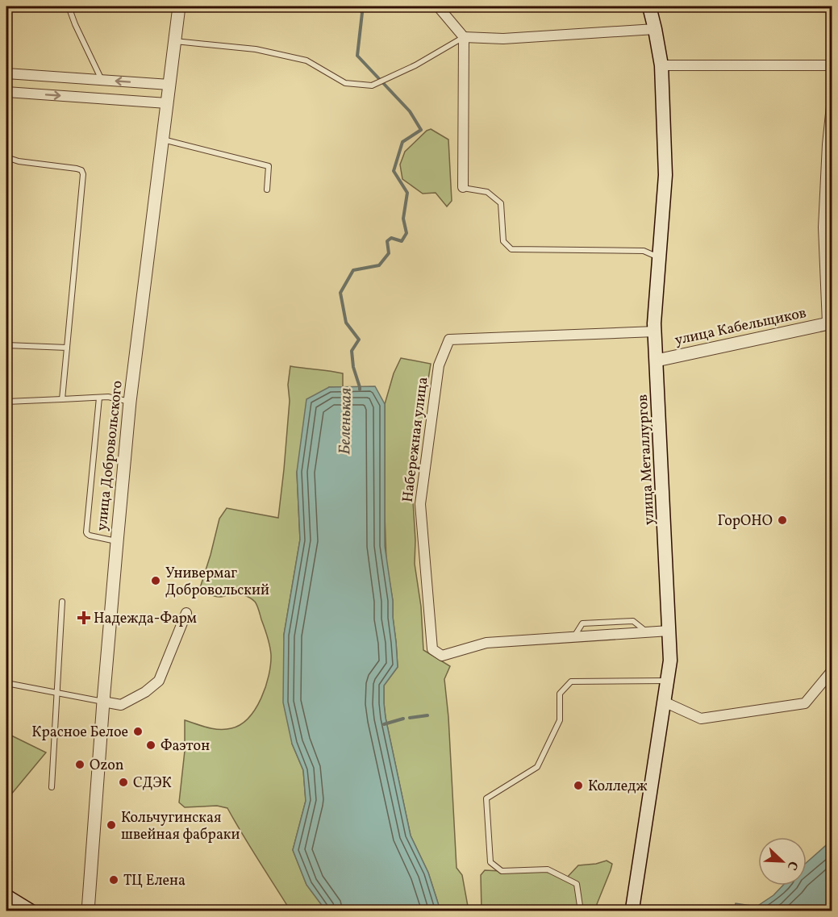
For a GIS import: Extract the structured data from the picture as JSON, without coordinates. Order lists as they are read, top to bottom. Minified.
{"streets":{"main road":["улица Металлургов"],"street":["улица Кабельщиков","Набережная улица","улица Добровольского"]},"crossings":[["улица Кабельщиков","улица Металлургов"],["Набережная улица","улица Металлургов"]],"water":["Беленькая"],"places":{"other":["ГорОНО","Универмаг Добровольский","Красное Белое","Фаэтон","Ozon","СДЭК","Колледж","Кольчугинская швейная фабраки","ТЦ Елена"],"health":["Надежда-Фарм"]},"north":"bottom right"}
